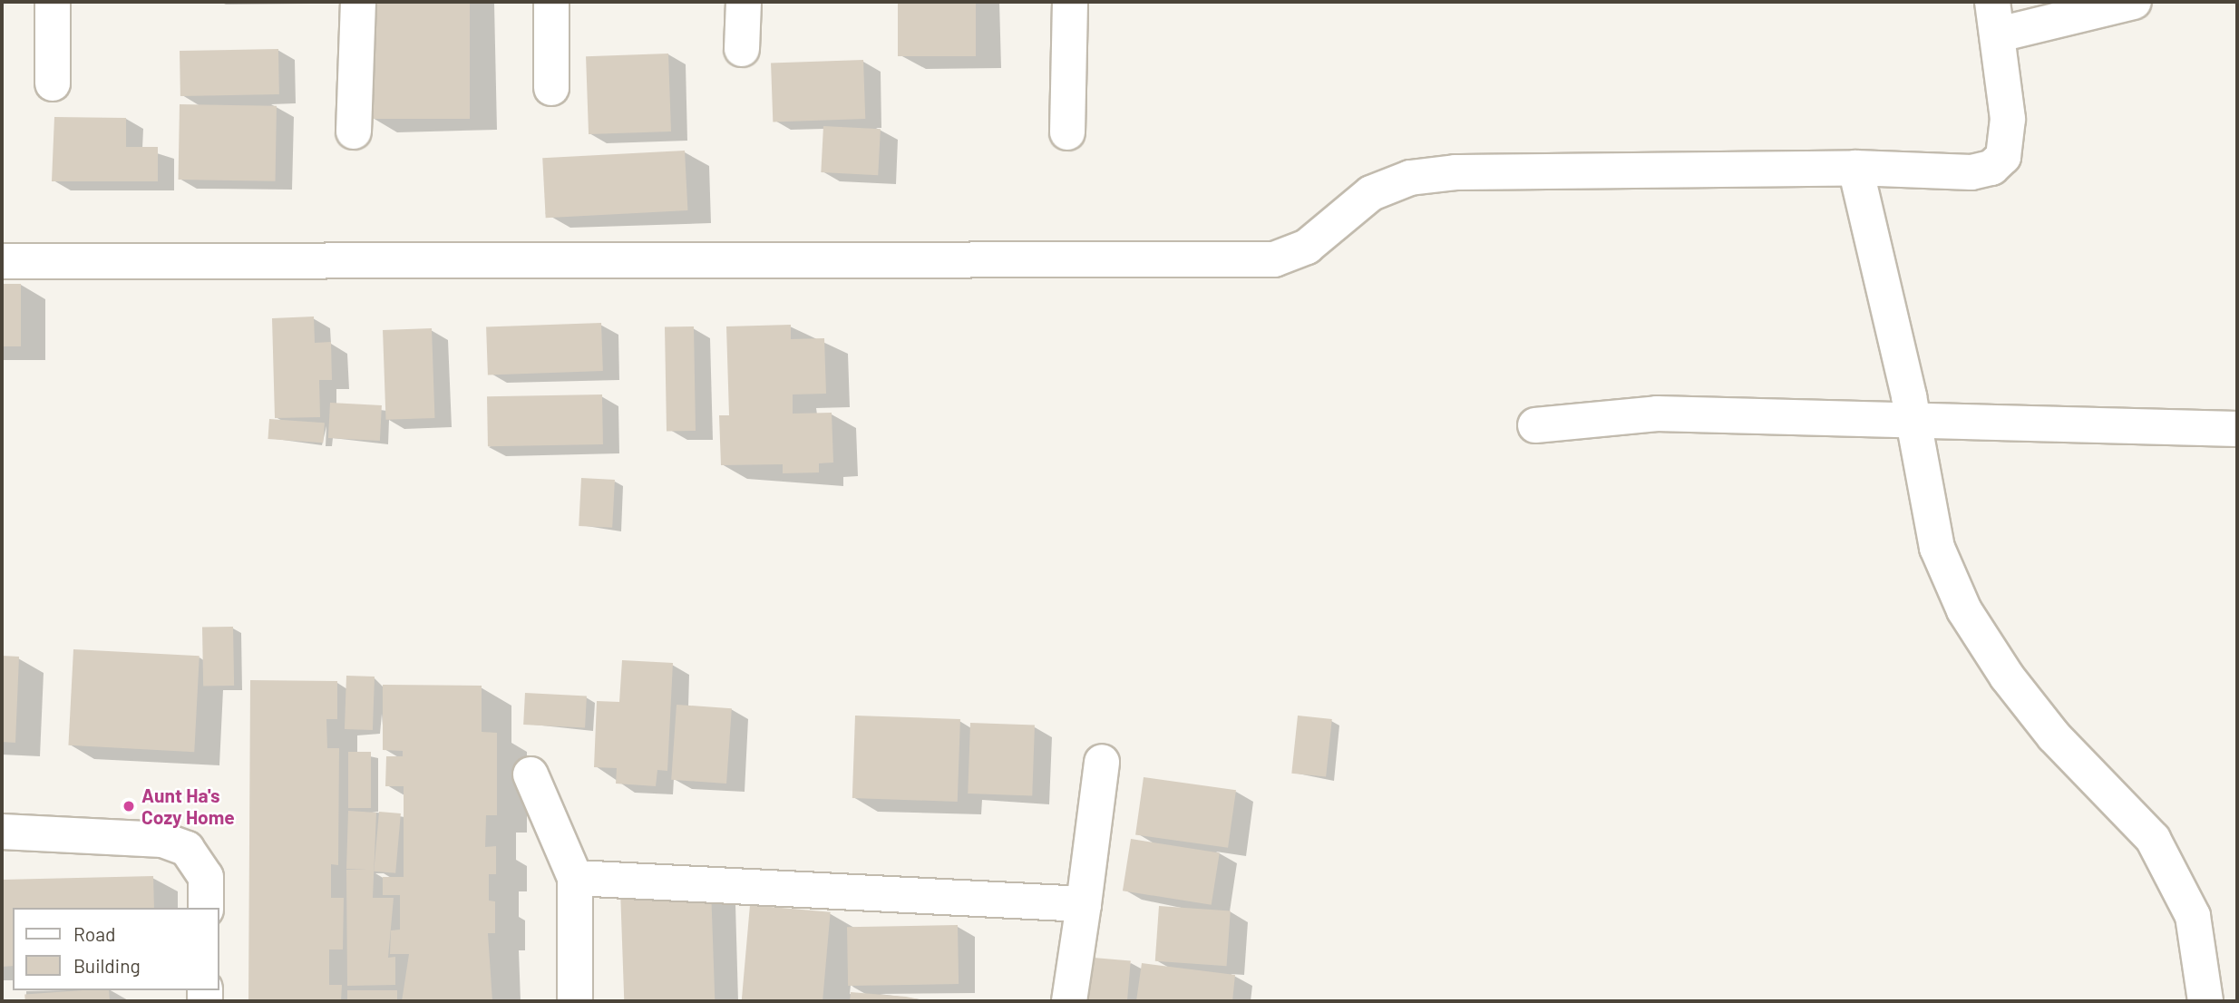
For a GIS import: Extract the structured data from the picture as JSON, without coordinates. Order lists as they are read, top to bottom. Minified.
{"places":["Aunt Ha's Cozy Home"],"legend":["Road","Building"]}
